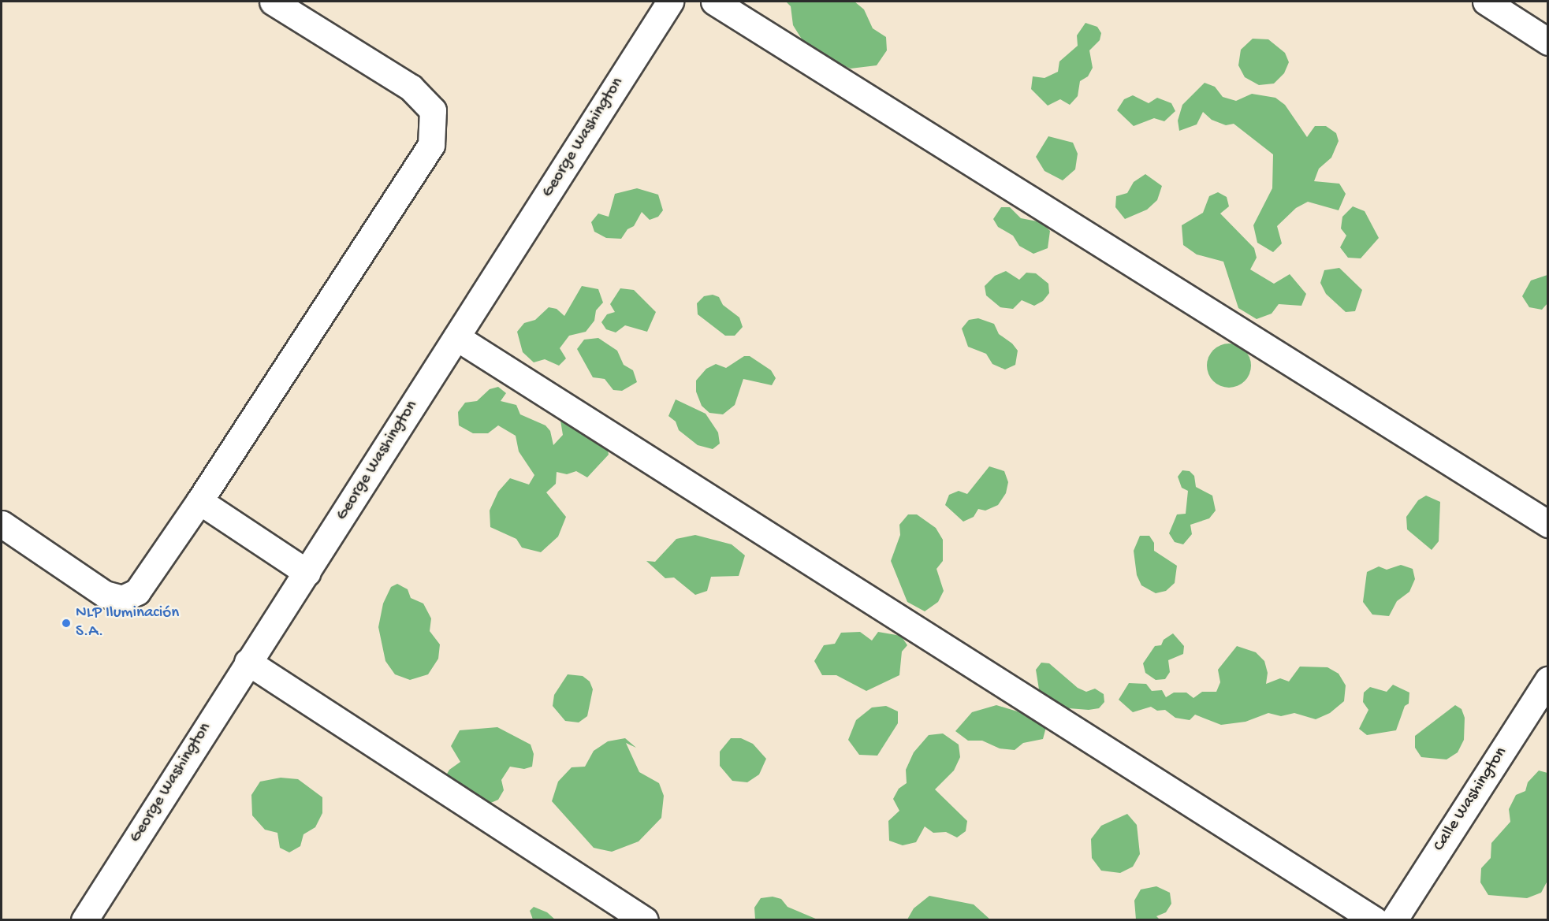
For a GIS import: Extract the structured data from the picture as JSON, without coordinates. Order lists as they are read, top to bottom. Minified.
{"streets":{"street":["George Washington","Calle Washington"]},"places":["NLP Iluminación S.A."]}
